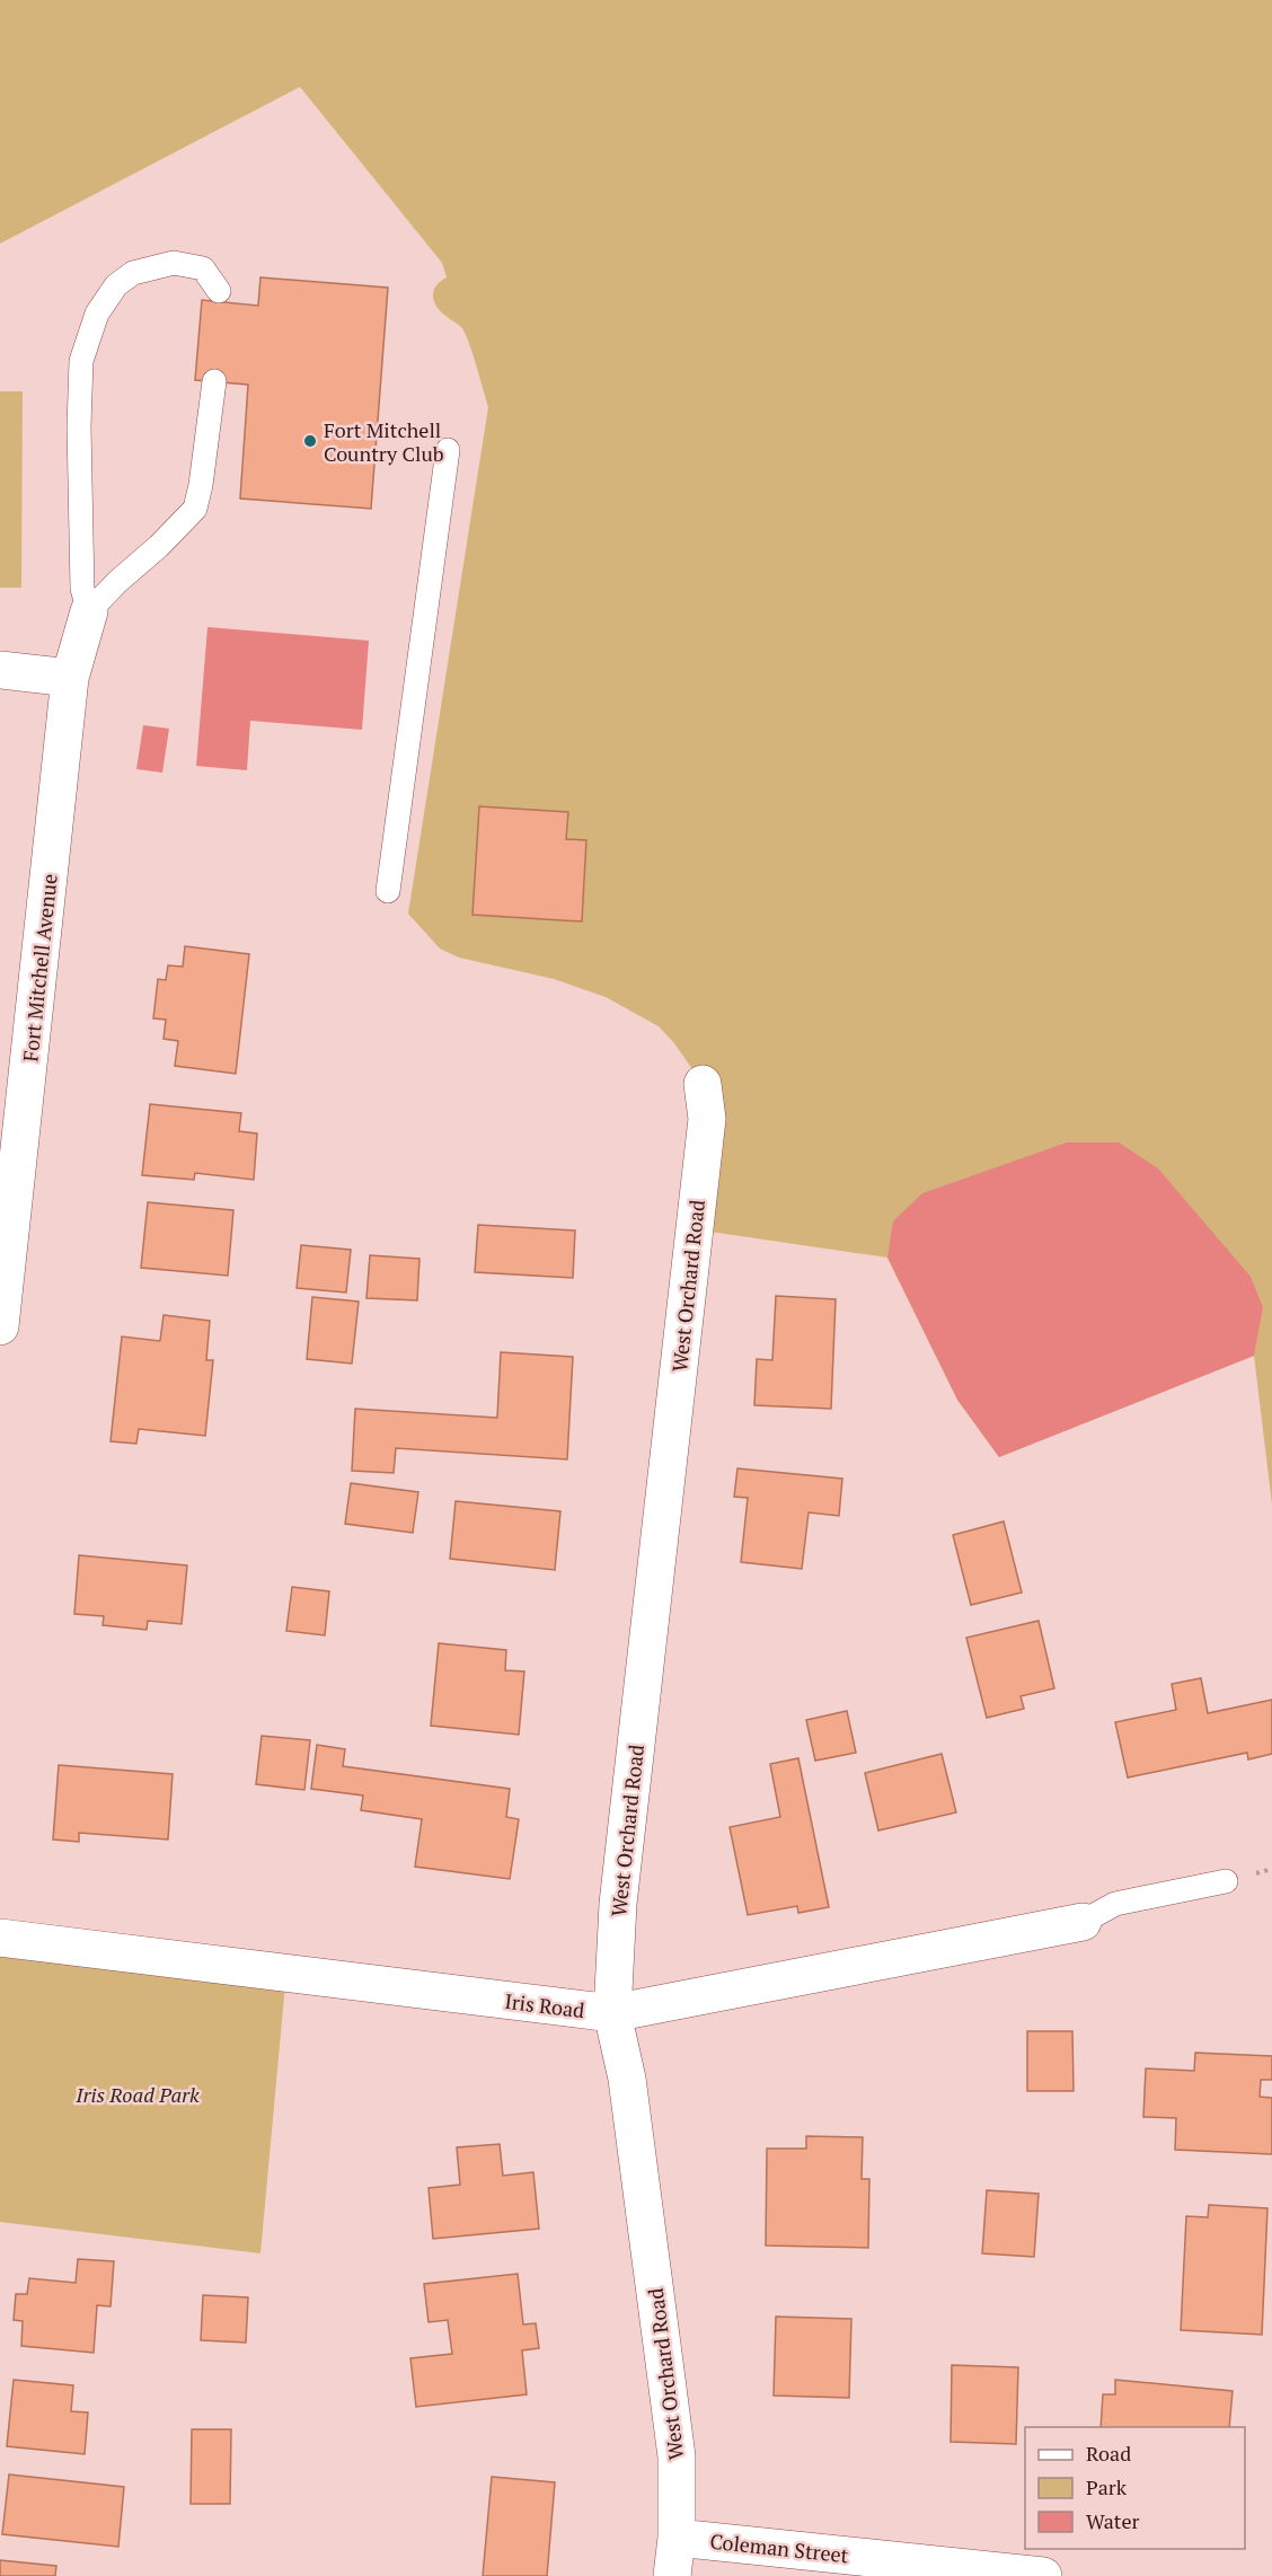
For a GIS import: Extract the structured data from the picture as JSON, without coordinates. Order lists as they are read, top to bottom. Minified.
{"streets":{"street":["Fort Mitchell Avenue","West Orchard Road","Iris Road","Coleman Street"]},"crossings":[["West Orchard Road","Iris Road"],["West Orchard Road","Coleman Street"]],"parks":["Iris Road Park"],"places":["Fort Mitchell Country Club"],"legend":["Road","Park","Water"]}
